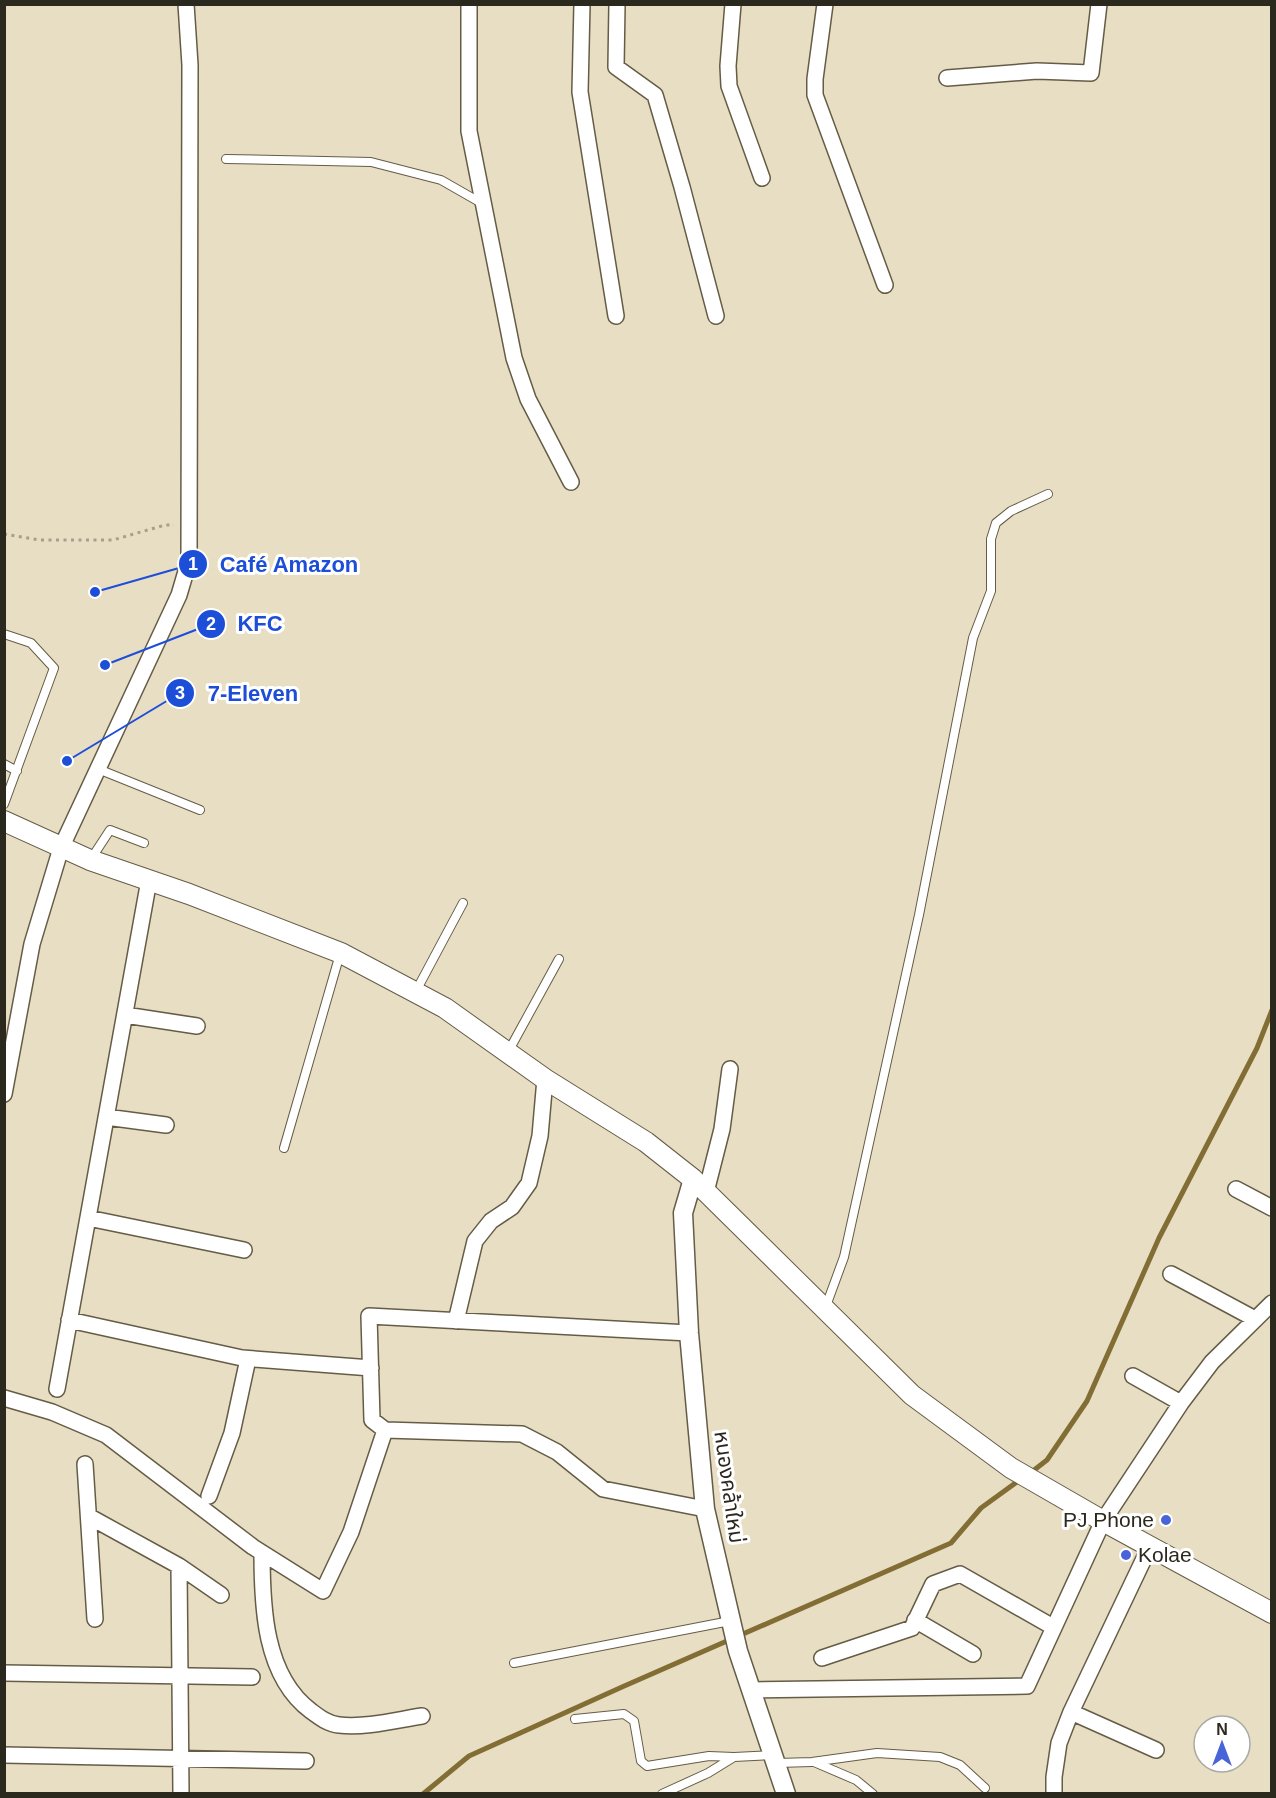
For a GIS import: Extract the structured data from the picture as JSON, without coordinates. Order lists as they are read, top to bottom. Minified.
{"streets":{"street":["หนองคล้าใหม่"]},"places":["Café Amazon","KFC","7-Eleven","PJ Phone","Kolae"],"north":"top"}
